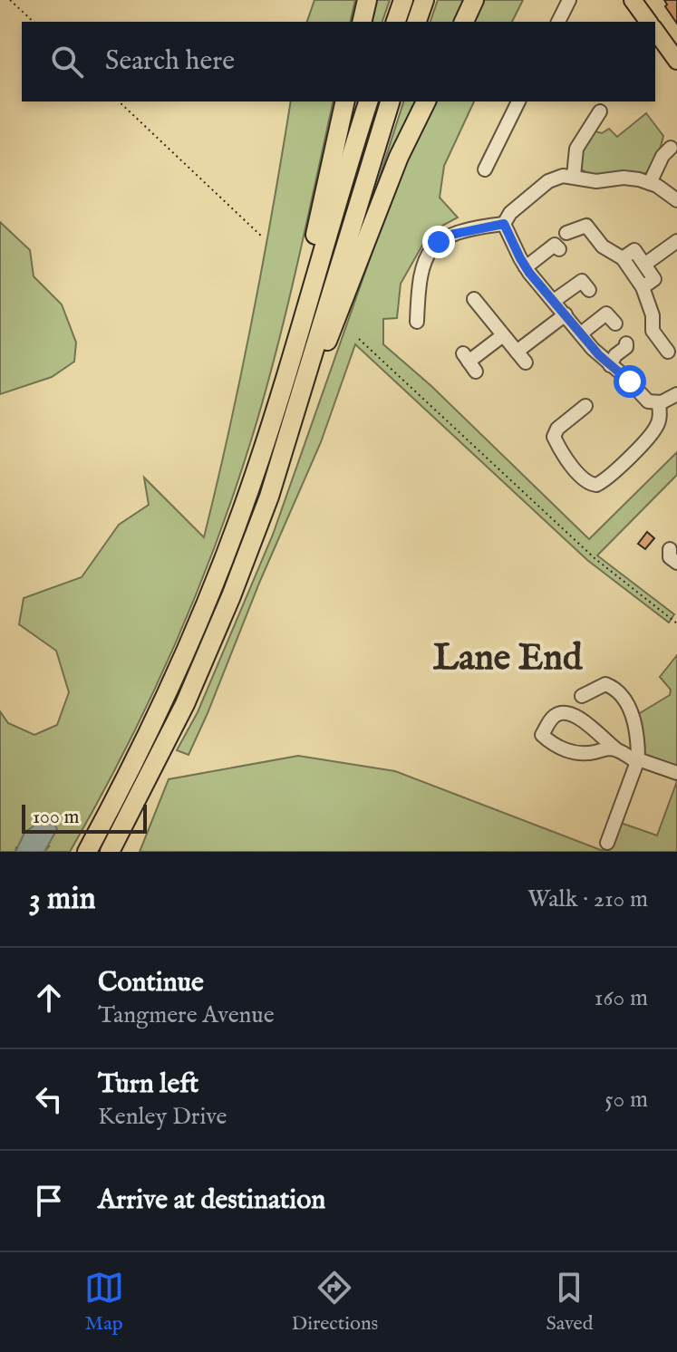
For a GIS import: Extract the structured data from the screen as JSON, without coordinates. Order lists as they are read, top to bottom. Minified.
{"districts":["Lane End"],"scale_bar":"100 m","page":{"search":"Search here","scale":"100 m","heading":["3 min","Walk · 210 m"],"list":[["Continue","Tangmere Avenue","160 m"],["Turn left","Kenley Drive","50 m"],"Arrive at destination"],"nav":["Map","Directions","Saved"]}}
